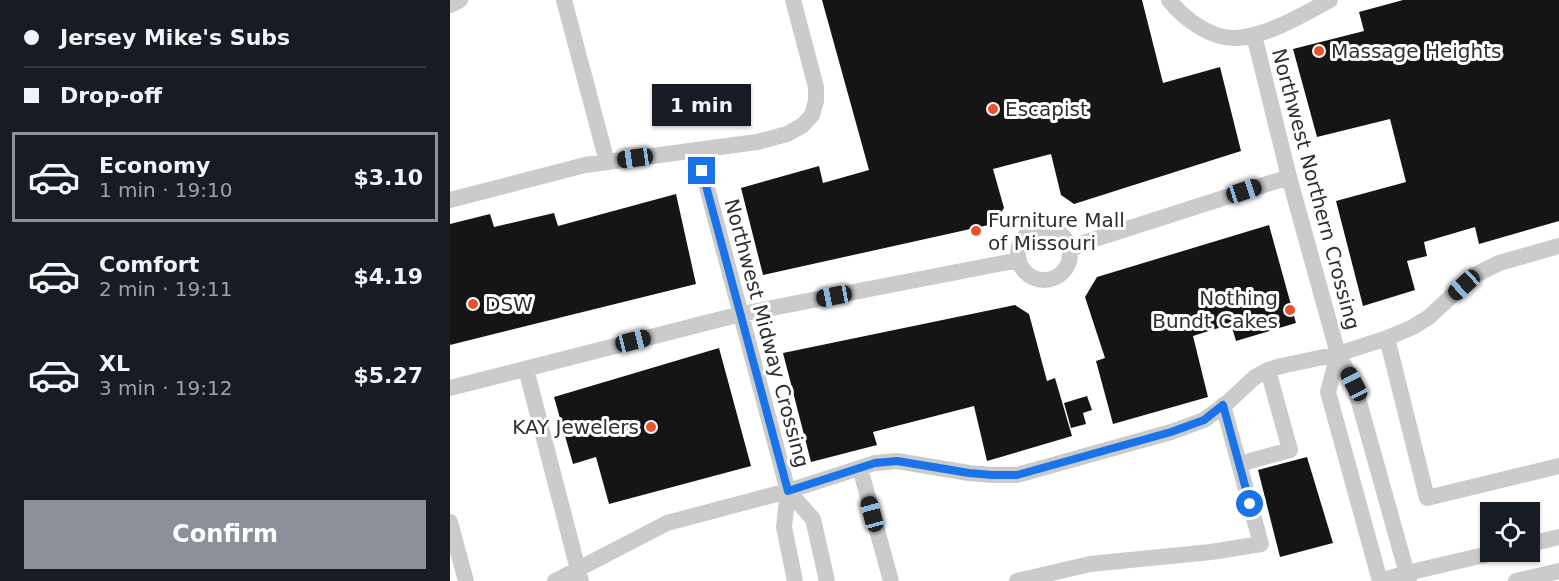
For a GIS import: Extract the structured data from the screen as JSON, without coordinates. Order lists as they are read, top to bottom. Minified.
{"streets":{"street":["Northwest Northern Crossing","Northwest Midway Crossing"]},"places":["Massage Heights","Escapist","Furniture Mall of Missouri","DSW","Nothing Bundt Cakes","KAY Jewelers"],"page":{"banner":["Jersey Mike's Subs","Drop-off"],"bubble":"1 min","list":[{"name":"Economy","note":"1 min · 19:10","value":"$3.10"},{"name":"Comfort","note":"2 min · 19:11","value":"$4.19"},{"name":"XL","note":"3 min · 19:12","value":"$5.27"}],"buttons":"Confirm"}}
